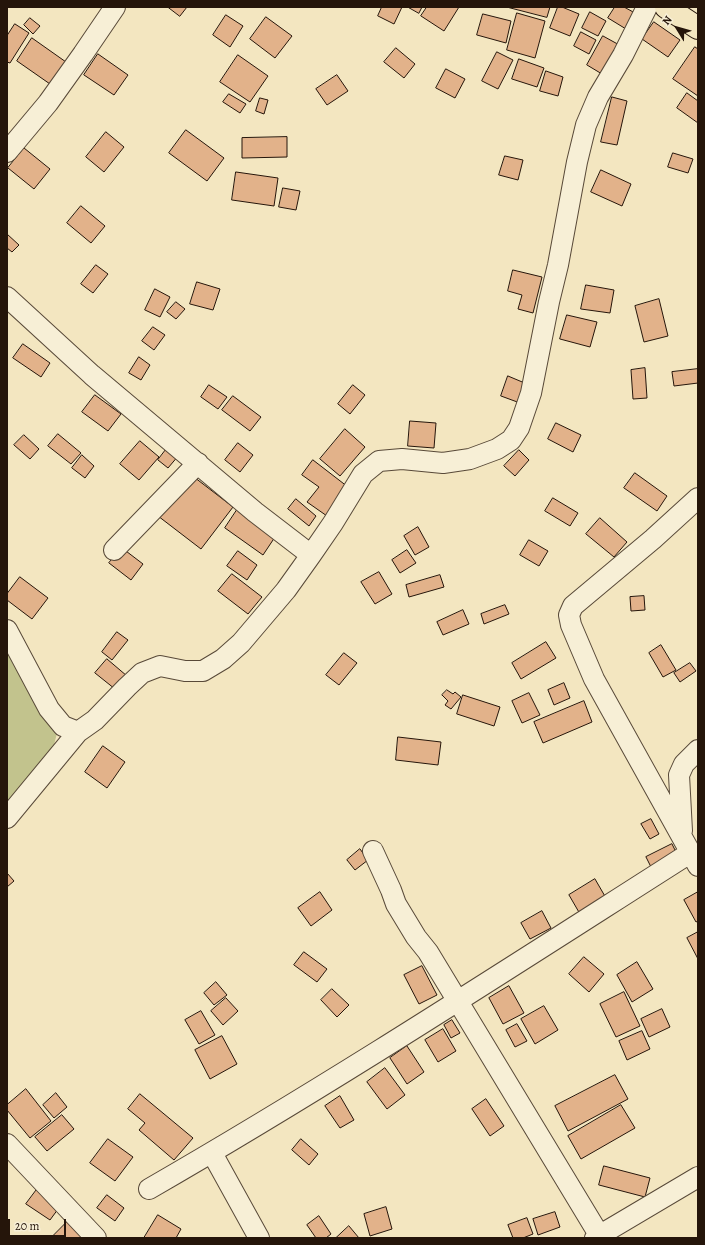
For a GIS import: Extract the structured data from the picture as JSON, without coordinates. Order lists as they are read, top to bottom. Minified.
{"scale_bar":"20 m","north":"top left"}
